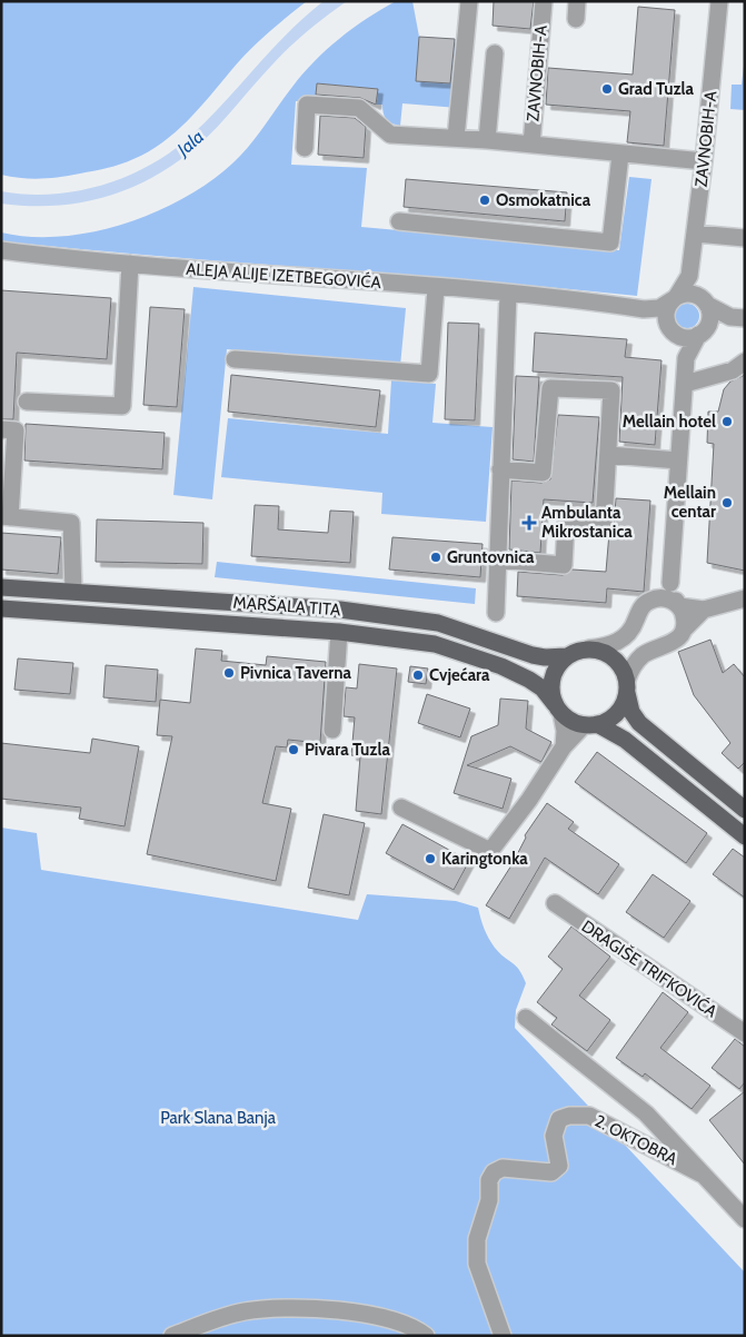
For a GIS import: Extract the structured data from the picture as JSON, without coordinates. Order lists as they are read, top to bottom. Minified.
{"streets":{"main road":["MARŠALA TITA"],"street":["ZAVNOBIH-A","ALEJA ALIJE IZETBEGOVIĆA","DRAGIŠE TRIFKOVIĆA","2. OKTOBRA"]},"water":["Jala"],"parks":["Park Slana Banja"],"places":{"other":["Grad Tuzla","Osmokatnica","Mellain hotel","Mellain centar","Gruntovnica","Pivnica Taverna","Cvjećara","Pivara Tuzla","Karingtonka"],"health":["Ambulanta Mikrostanica"]}}
